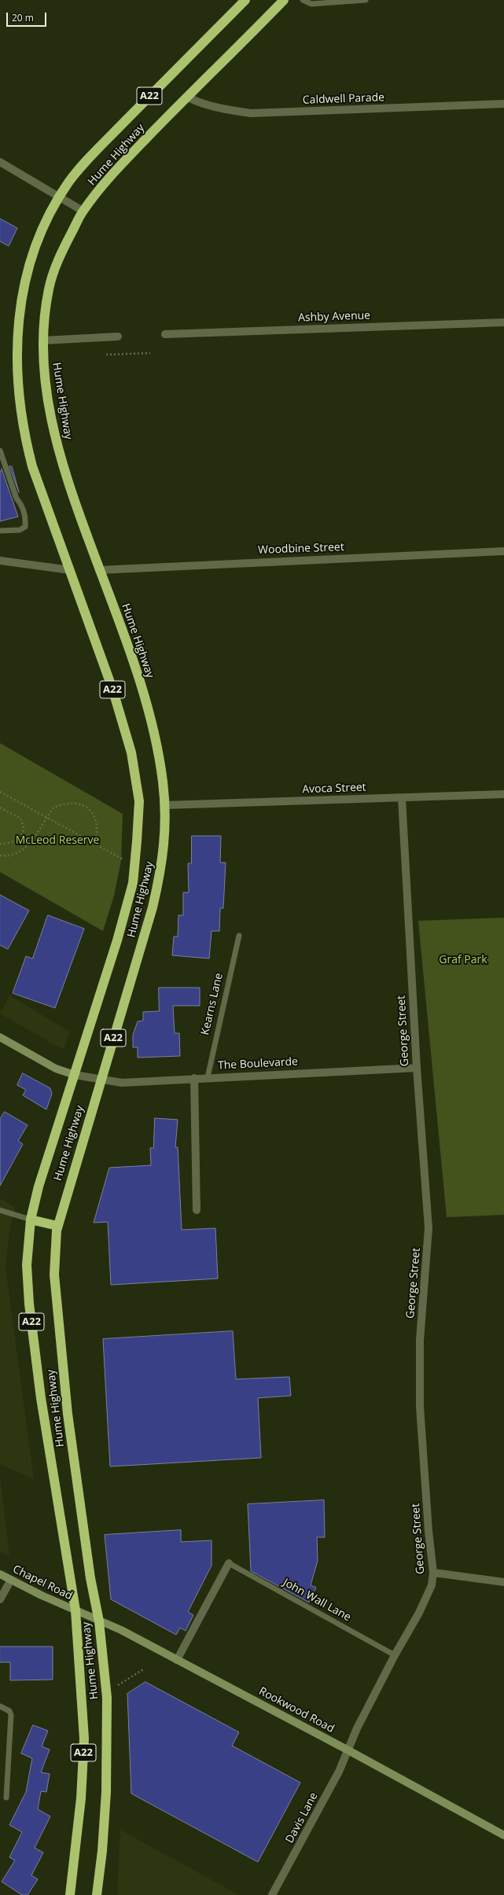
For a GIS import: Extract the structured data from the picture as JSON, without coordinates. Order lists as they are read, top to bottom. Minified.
{"streets":{"highway":["A22","Hume Highway"],"main road":["Chapel Road","Rookwood Road"],"street":["Caldwell Parade","Ashby Avenue","Woodbine Street","Avoca Street","George Street","The Boulevarde","Davis Lane"],"lane":["Kearns Lane","John Wall Lane"]},"crossings":[["Caldwell Parade","Hume Highway"],["Hume Highway","Woodbine Street"],["Hume Highway","Avoca Street"],["Hume Highway","The Boulevarde"],["Hume Highway","Chapel Road"],["Hume Highway","Rookwood Road"],["Avoca Street","George Street"],["Kearns Lane","The Boulevarde"],["George Street","The Boulevarde"],["George Street","John Wall Lane"],["George Street","Rookwood Road"],["George Street","Davis Lane"],["Chapel Road","Rookwood Road"],["Rookwood Road","Davis Lane"]],"parks":["McLeod Reserve","Graf Park"],"scale_bar":"20 m"}
